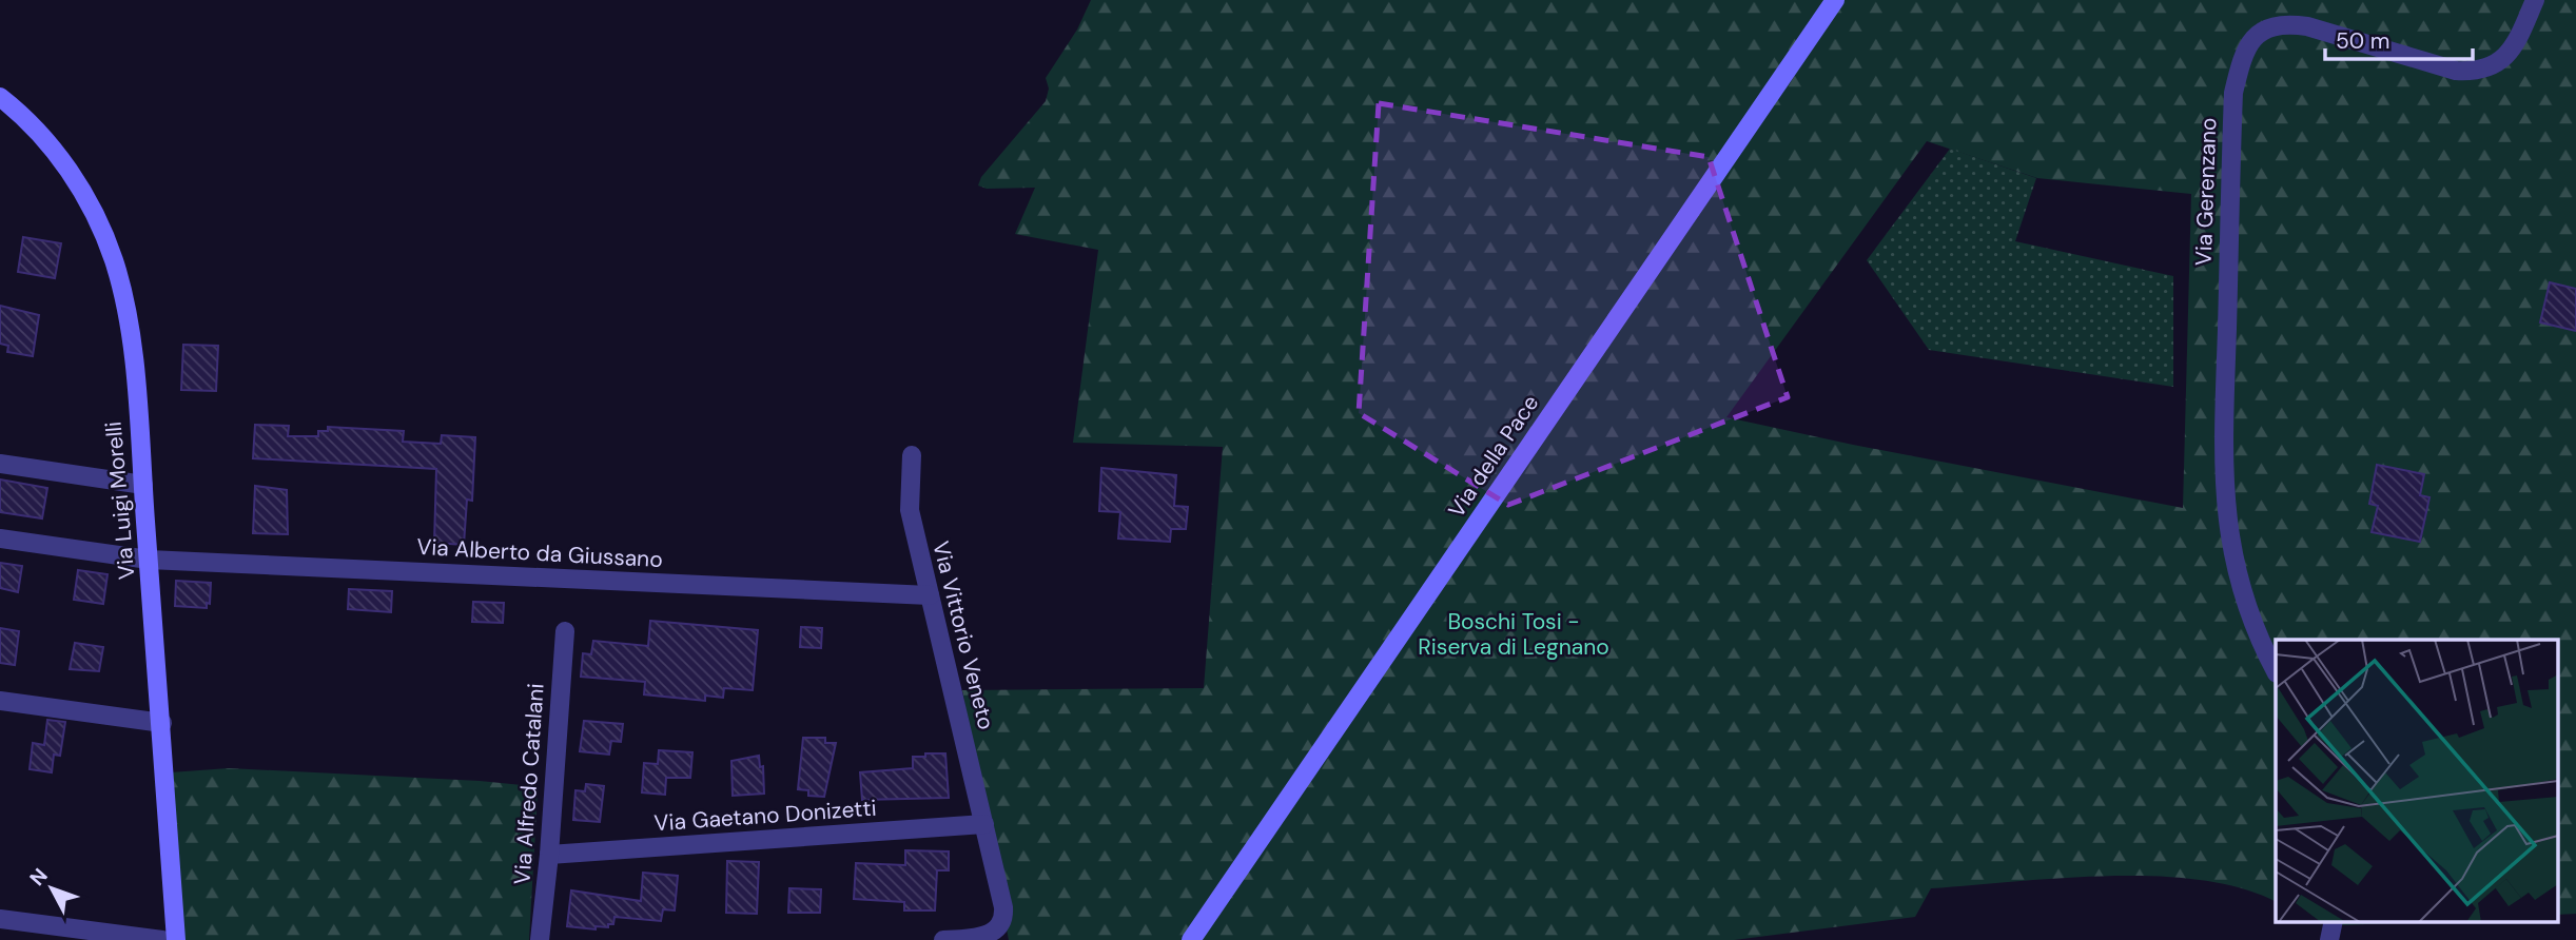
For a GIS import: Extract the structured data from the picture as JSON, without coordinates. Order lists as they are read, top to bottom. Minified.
{"streets":{"main road":["Via della Pace","Via Luigi Morelli"],"street":["Via Gerenzano","Via Alberto da Giussano","Via Vittorio Veneto","Via Alfredo Catalani","Via Gaetano Donizetti"]},"crossings":[["Via Luigi Morelli","Via Alberto da Giussano"],["Via Alberto da Giussano","Via Vittorio Veneto"],["Via Vittorio Veneto","Via Gaetano Donizetti"],["Via Alfredo Catalani","Via Gaetano Donizetti"]],"parks":["Boschi Tosi - Riserva di Legnano"],"scale_bar":"50 m","north":"top left"}
